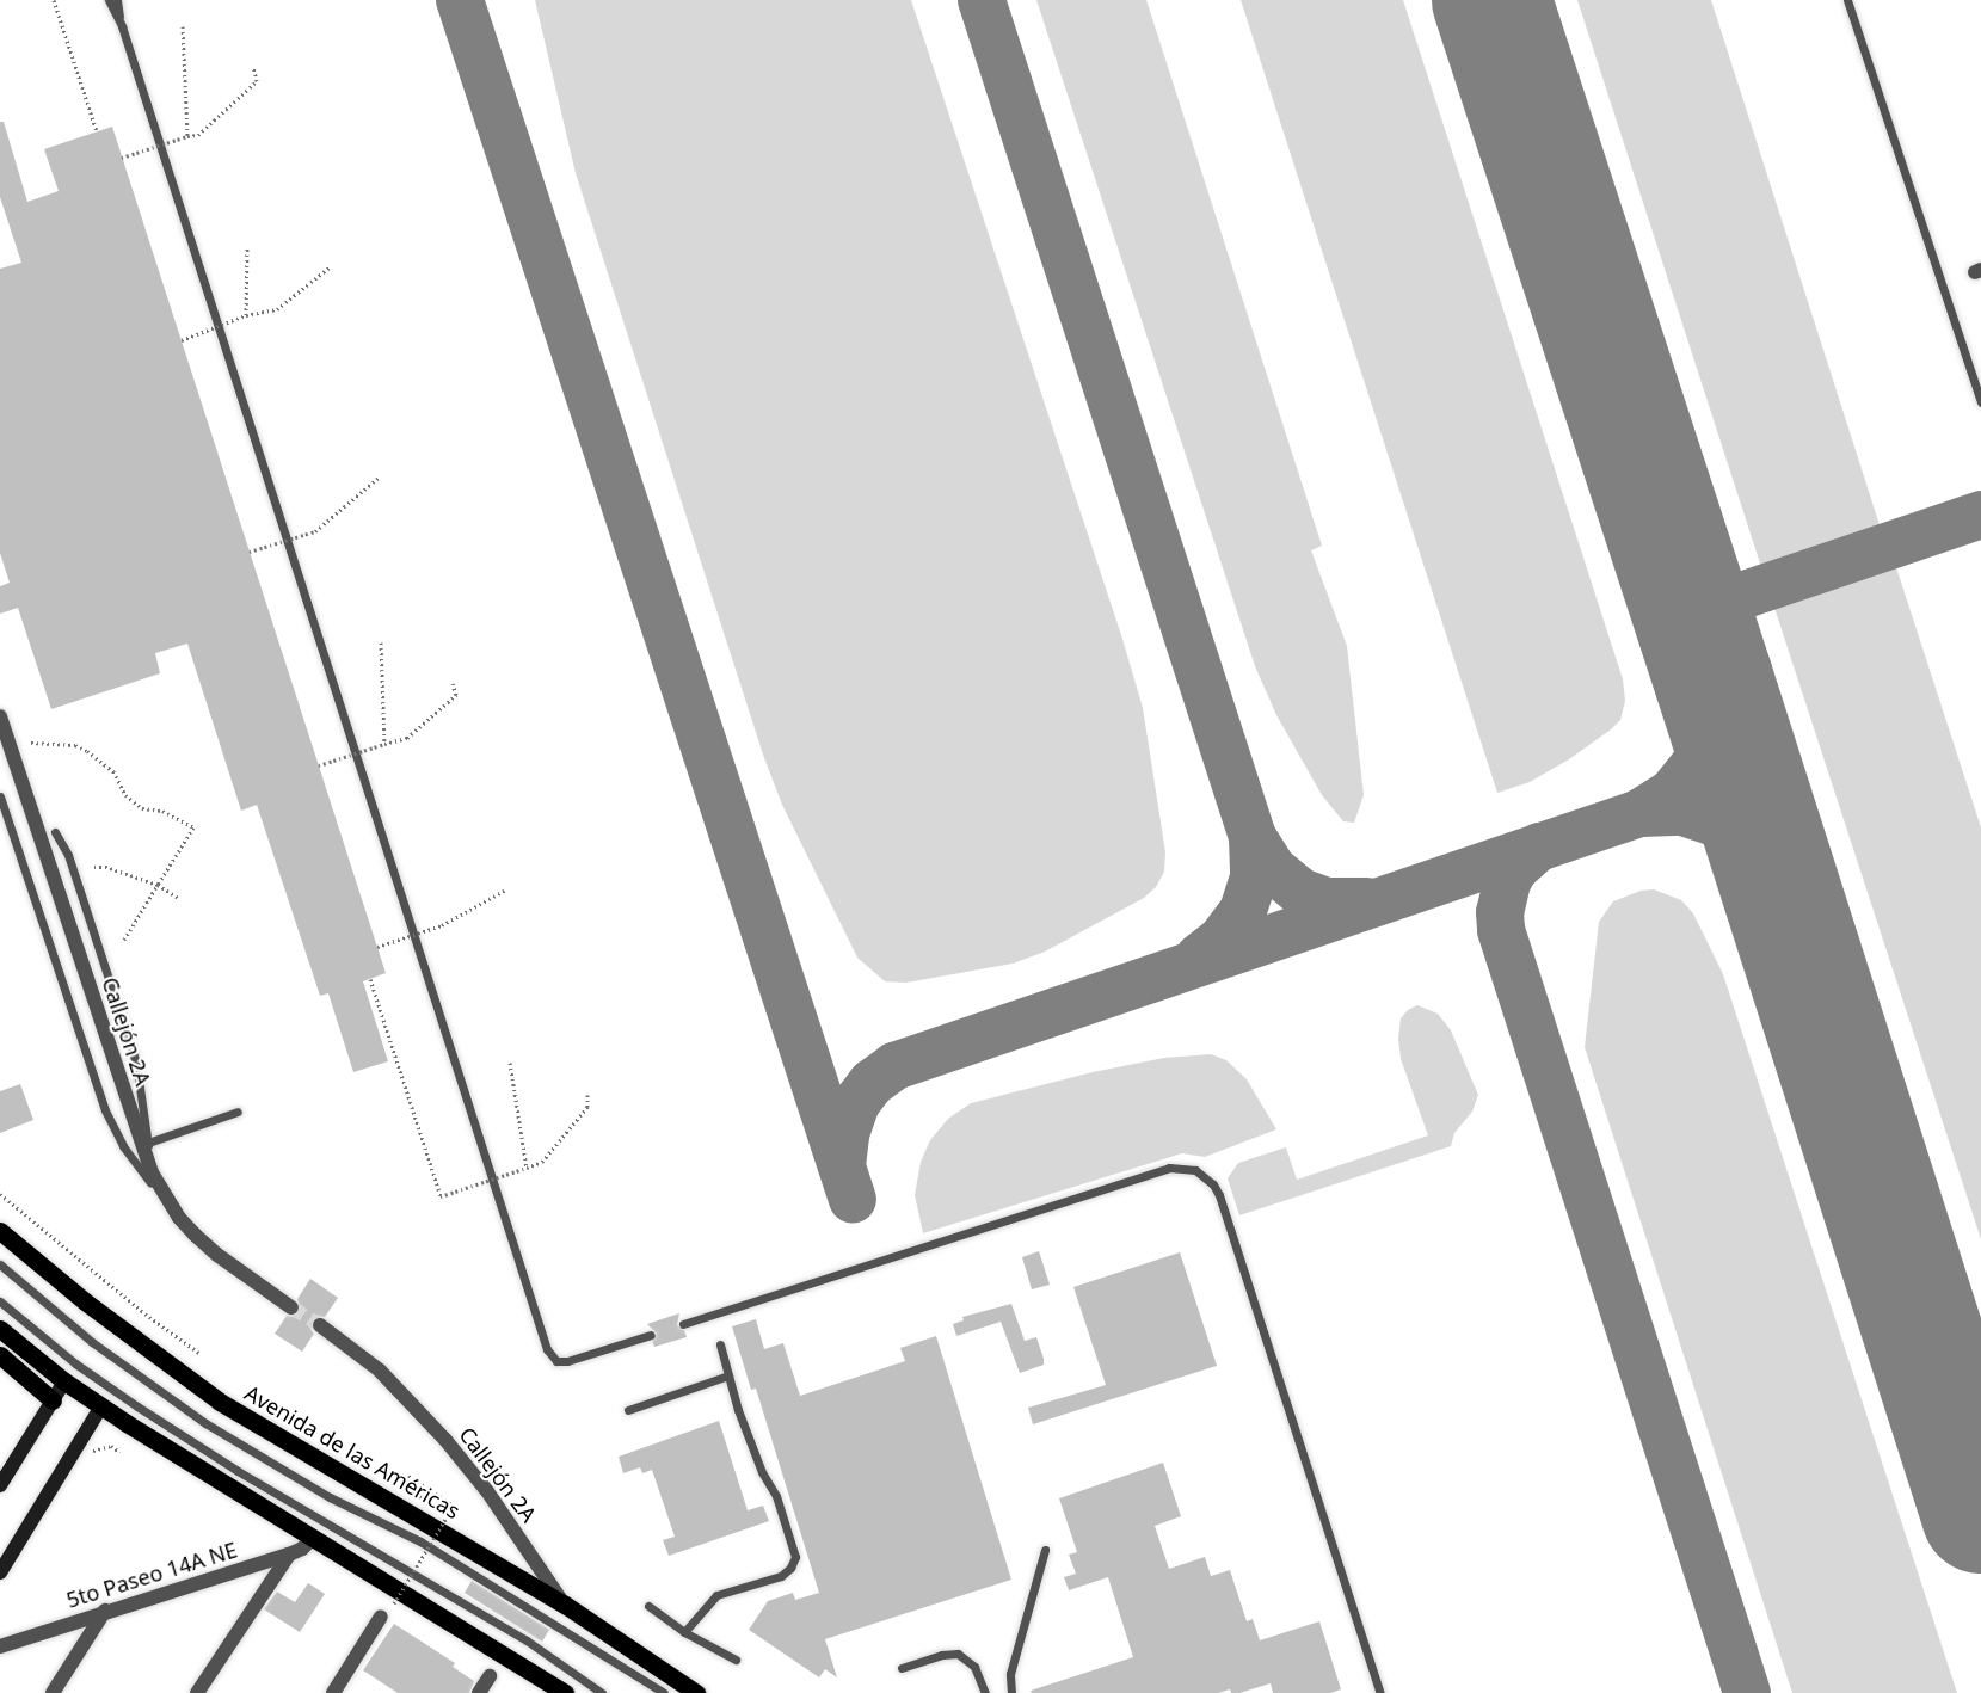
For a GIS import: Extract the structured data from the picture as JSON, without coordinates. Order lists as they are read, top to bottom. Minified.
{"streets":{"main road":["Avenida de las Américas"],"street":["Callejón 2A","5to Paseo 14A NE"]},"crossings":[["Callejón 2A","Avenida de las Américas"]]}
